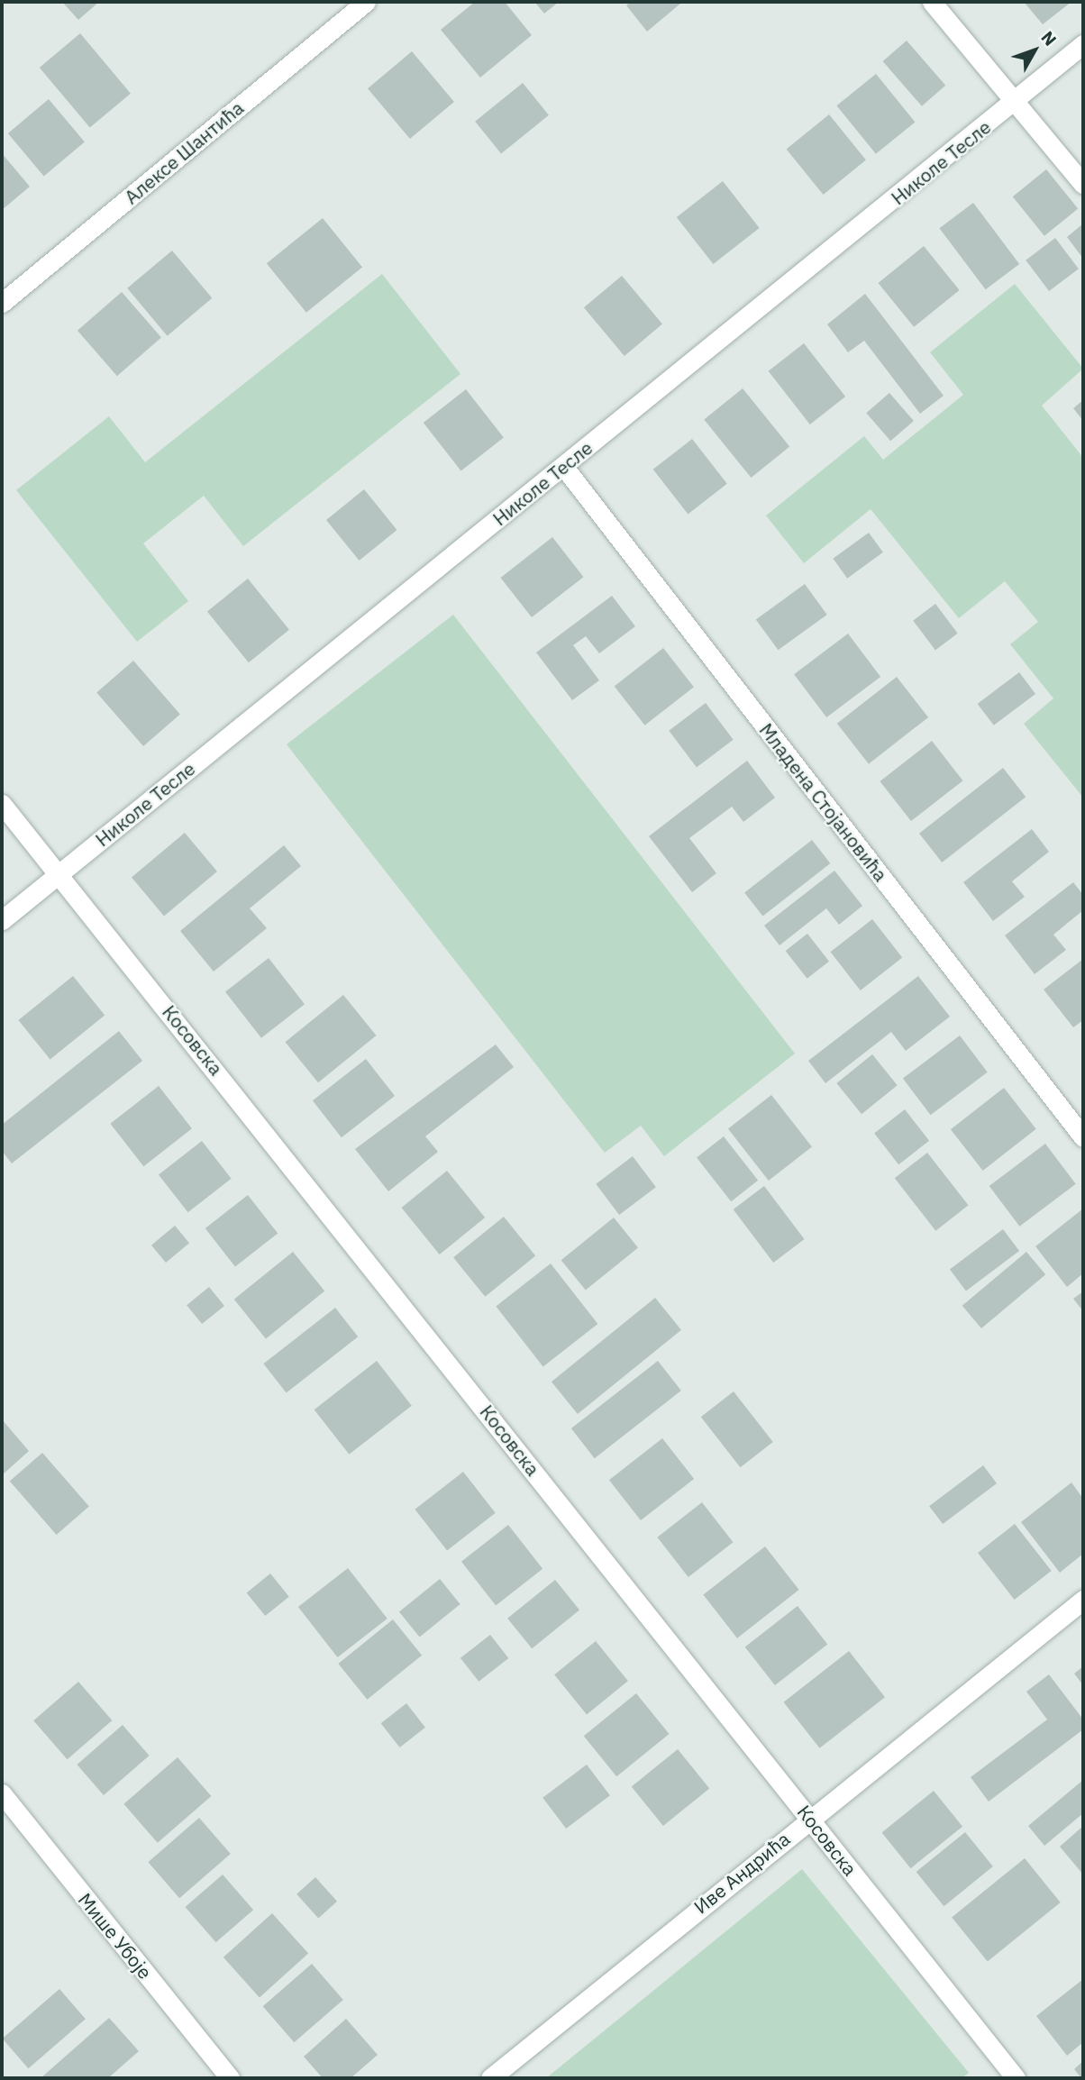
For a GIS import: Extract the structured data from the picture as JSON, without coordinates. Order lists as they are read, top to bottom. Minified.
{"streets":{"street":["Алексе Шантића","Николе Тесле","Младена Стојановића","Косовска","Иве Андрића","Мише Убоје"]},"crossings":[["Николе Тесле","Младена Стојановића"],["Николе Тесле","Косовска"],["Косовска","Иве Андрића"]],"north":"top right"}
